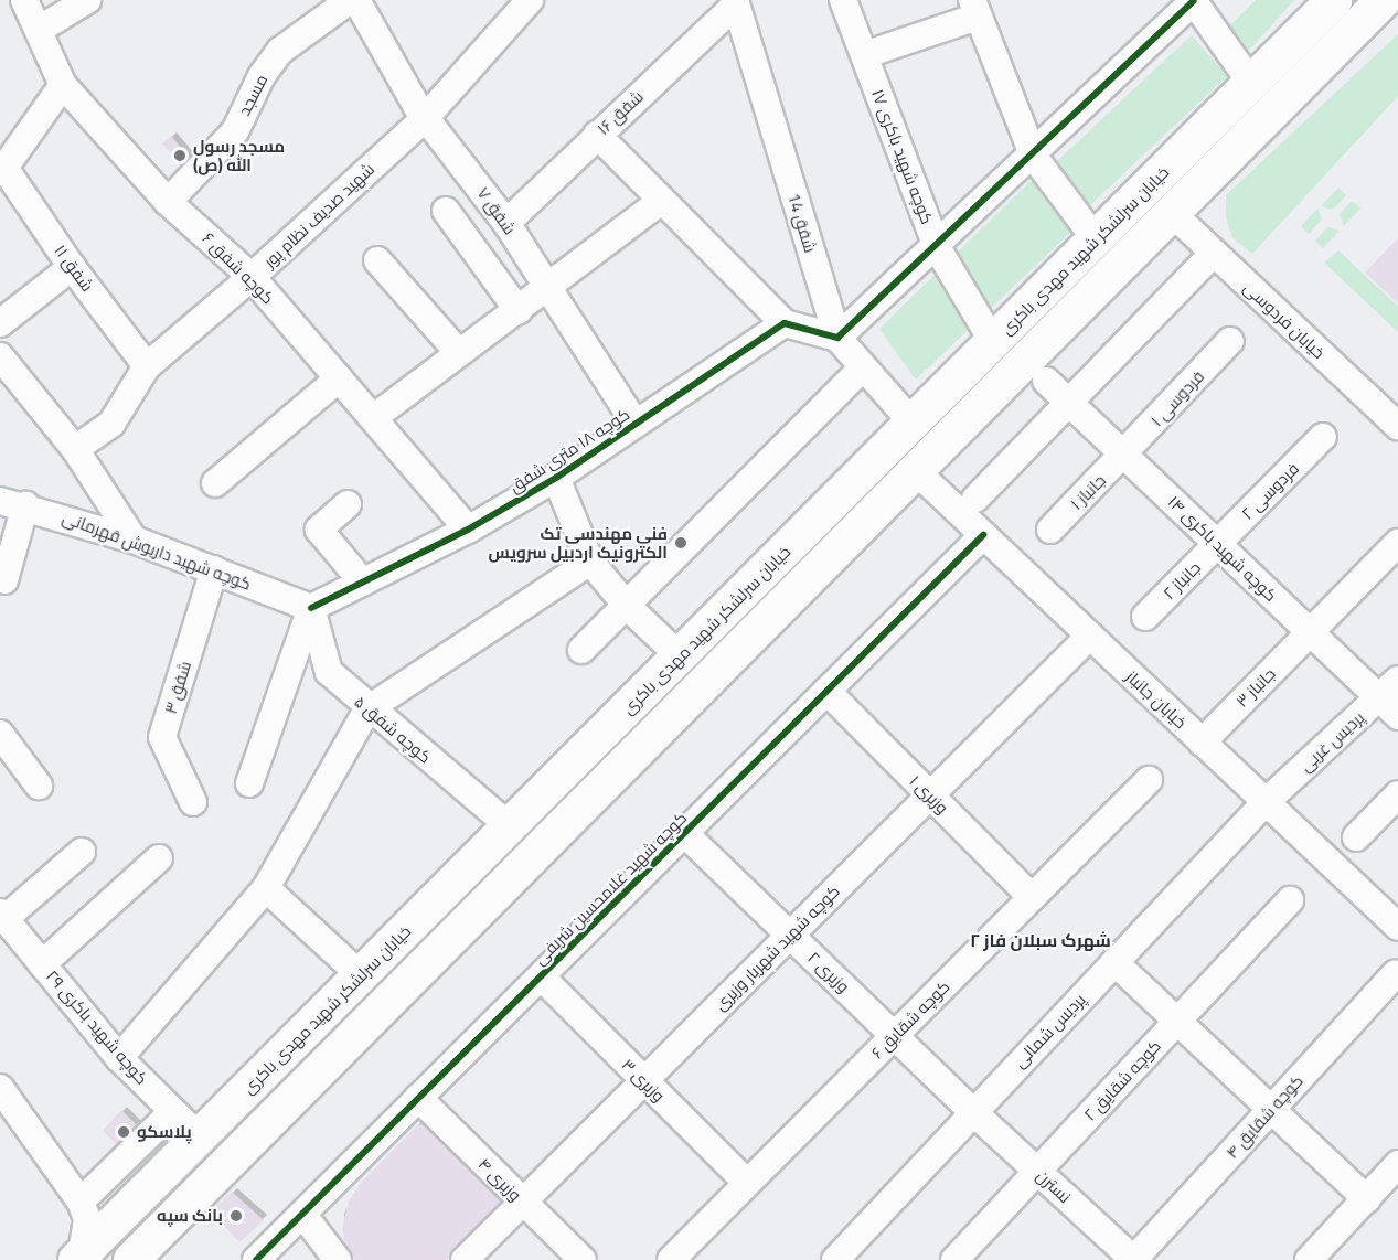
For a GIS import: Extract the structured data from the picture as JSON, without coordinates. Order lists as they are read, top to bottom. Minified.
{"streets":{"main road":["خیابان سرلشکر شهید مهدی باکری"],"street":["مسجد","شفق ۱۶","کوچه شهید باکری ۱۷","شفق ۷","شهید صدیف نظام پور","شفق 14","شفق ۱۱","کوچه شفق ۶","خیابان فردوسی","فردوسی ۱","کوچه ۱۸ متری شفق","فردوسی ۲","جانباز ۱","کوچه شهید باکری ۱۴","کوچه شهید داریوش قهرمانی","جانباز ۲","شفق ۳","جانباز ۳","خیابان جانباز","کوچه شفق ۵","پردیس غربی","وزیری ۱","کوچه شهید غلامحسین شریفی","کوچه شهید شهریار وزیری","وزیری ۲","کوچه شقایق ۶","کوچه شهید باکری ۲۹","پردیس شمالی","وزیری ۳","کوچه شقایق ۲","کوچه شقایق ۴","وزیری ۴","نسترن"]},"crossings":[["مسجد","کوچه شفق ۶"],["شفق ۱۶","شفق ۷"],["شفق ۱۶","شفق 14"],["کوچه شهید باکری ۱۷","خیابان سرلشکر شهید مهدی باکری"],["شفق ۷","شهید صدیف نظام پور"],["شفق ۷","کوچه ۱۸ متری شفق"],["شهید صدیف نظام پور","شفق ۱۱"],["شهید صدیف نظام پور","کوچه شفق ۶"],["شفق 14","خیابان سرلشکر شهید مهدی باکری"],["خیابان سرلشکر شهید مهدی باکری","کوچه شفق ۵"],["خیابان سرلشکر شهید مهدی باکری","کوچه شهید باکری ۲۹"],["کوچه شفق ۶","کوچه ۱۸ متری شفق"],["فردوسی ۱","جانباز ۱"],["فردوسی ۱","کوچه شهید باکری ۱۴"],["کوچه ۱۸ متری شفق","کوچه شهید داریوش قهرمانی"],["کوچه ۱۸ متری شفق","کوچه شفق ۵"],["فردوسی ۲","کوچه شهید باکری ۱۴"],["فردوسی ۲","جانباز ۲"],["جانباز ۱","کوچه شهید باکری ۱۴"],["کوچه شهید باکری ۱۴","جانباز ۲"],["کوچه شهید باکری ۱۴","جانباز ۳"],["کوچه شهید باکری ۱۴","پردیس غربی"],["کوچه شهید داریوش قهرمانی","شفق ۳"],["کوچه شهید داریوش قهرمانی","کوچه شفق ۵"],["جانباز ۳","خیابان جانباز"],["خیابان جانباز","پردیس غربی"],["خیابان جانباز","کوچه شهید غلامحسین شریفی"],["خیابان جانباز","کوچه شهید شهریار وزیری"],["خیابان جانباز","پردیس شمالی"],["پردیس غربی","پردیس شمالی"],["وزیری ۱","کوچه شهید غلامحسین شریفی"],["وزیری ۱","کوچه شهید شهریار وزیری"],["وزیری ۱","کوچه شقایق ۶"],["کوچه شهید غلامحسین شریفی","وزیری ۲"],["کوچه شهید غلامحسین شریفی","وزیری ۳"],["کوچه شهید غلامحسین شریفی","وزیری ۴"],["کوچه شهید شهریار وزیری","وزیری ۲"],["کوچه شهید شهریار وزیری","وزیری ۳"],["کوچه شهید شهریار وزیری","وزیری ۴"],["وزیری ۲","کوچه شقایق ۶"],["وزیری ۲","پردیس شمالی"],["وزیری ۲","نسترن"],["کوچه شقایق ۶","وزیری ۳"],["پردیس شمالی","نسترن"],["کوچه شقایق ۲","نسترن"],["کوچه شقایق ۴","نسترن"]],"districts":["شهرک سبلان فاز ۲"],"places":["مسجد رسول الله (ص)","فنی مهندسی تک الکترونیک اردبیل سرویس","پلاسکو","بانک سپه"]}
